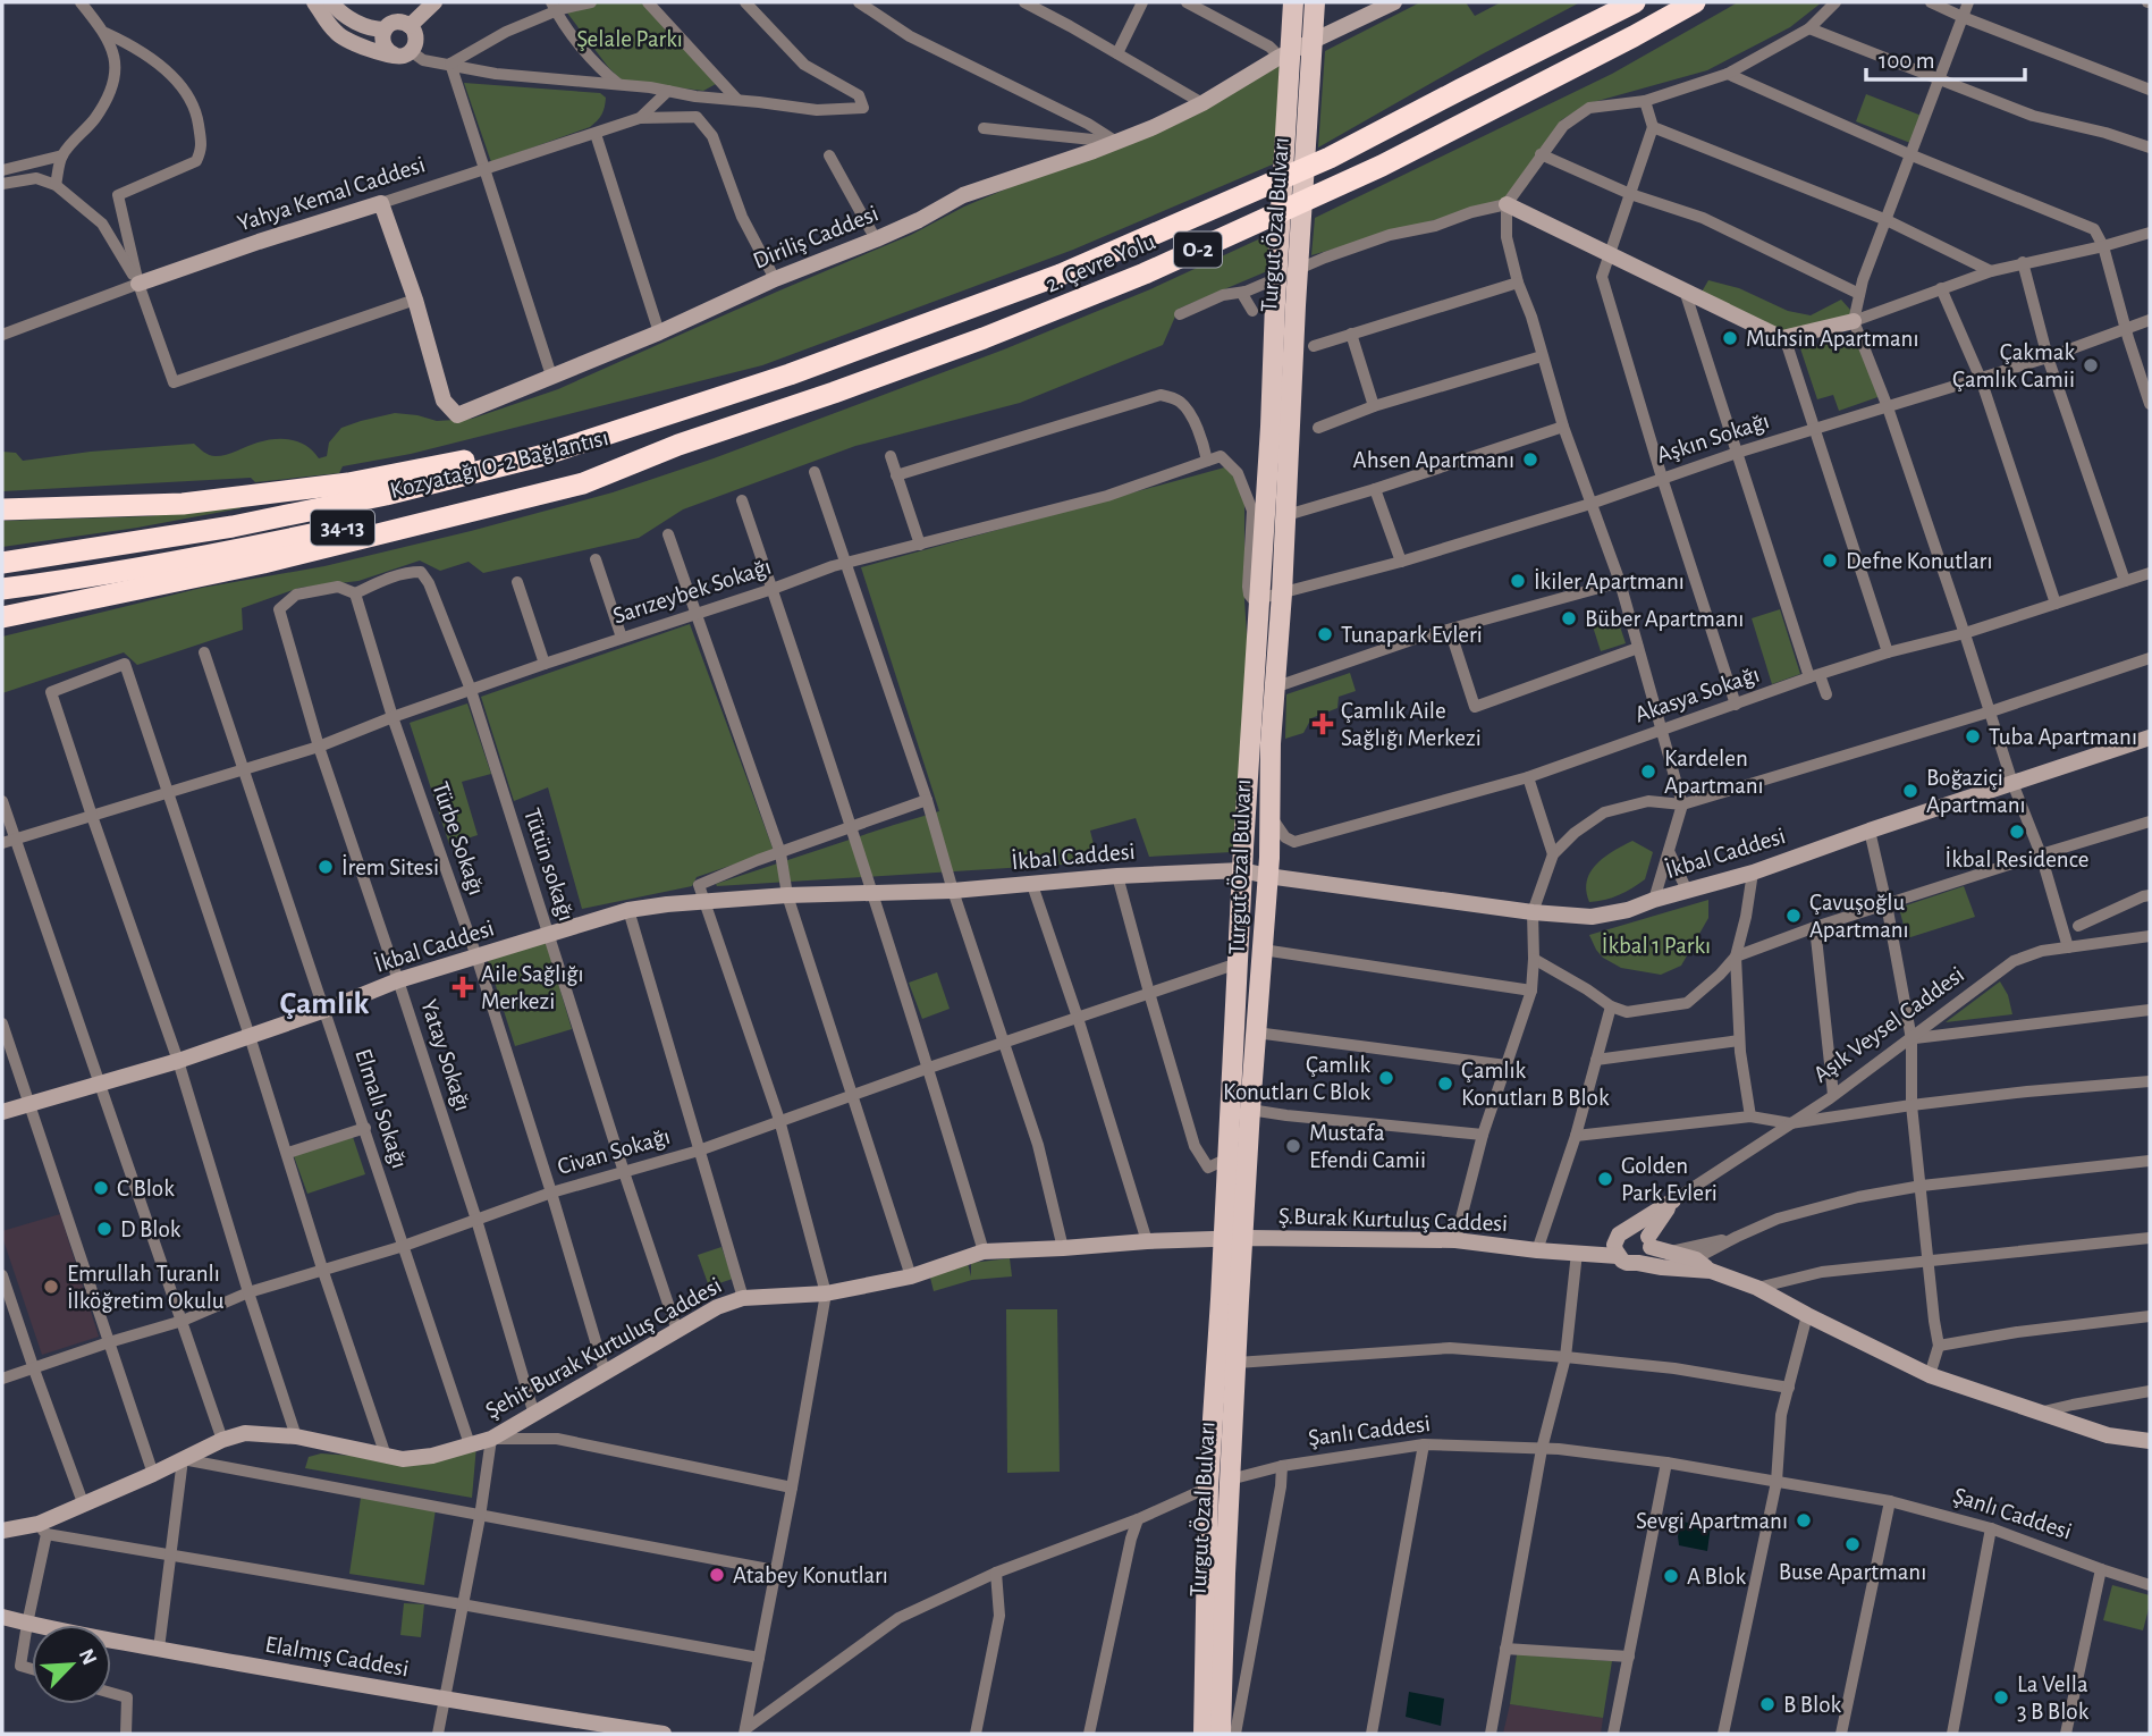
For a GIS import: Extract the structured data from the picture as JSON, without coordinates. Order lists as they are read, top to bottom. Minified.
{"streets":{"highway":["O-2","2. Çevre Yolu","Kozyatağı O-2 Bağlantısı","34-13"],"main road":["Turgut Özal Bulvarı"],"street":["Yahya Kemal Caddesi","Diriliş Caddesi","Aşkın Sokağı","Sarızeybek Sokağı","Akasya Sokağı","Türbe Sokağı","İkbal Caddesi","Tütün sokağı","Aşık Veysel Caddesi","Yatay Sokağı","Elmalı Sokağı","Civan Sokağı","Ş.Burak Kurtuluş Caddesi","Şehit Burak Kurtuluş Caddesi","Şanlı Caddesi","Elalmış Caddesi"]},"crossings":[["Yahya Kemal Caddesi","Diriliş Caddesi"],["Turgut Özal Bulvarı","Akasya Sokağı"],["Turgut Özal Bulvarı","İkbal Caddesi"],["Turgut Özal Bulvarı","Civan Sokağı"],["Turgut Özal Bulvarı","Şanlı Caddesi"],["2. Çevre Yolu","Kozyatağı O-2 Bağlantısı"],["Sarızeybek Sokağı","Türbe Sokağı"],["Sarızeybek Sokağı","Tütün sokağı"],["Sarızeybek Sokağı","Yatay Sokağı"],["Sarızeybek Sokağı","Elmalı Sokağı"],["Türbe Sokağı","İkbal Caddesi"],["Türbe Sokağı","Tütün sokağı"],["Türbe Sokağı","Yatay Sokağı"],["Türbe Sokağı","Civan Sokağı"],["Türbe Sokağı","Şehit Burak Kurtuluş Caddesi"],["İkbal Caddesi","Tütün sokağı"],["İkbal Caddesi","Yatay Sokağı"],["İkbal Caddesi","Elmalı Sokağı"],["Tütün sokağı","Yatay Sokağı"],["Tütün sokağı","Civan Sokağı"],["Tütün sokağı","Şehit Burak Kurtuluş Caddesi"],["Yatay Sokağı","Civan Sokağı"],["Yatay Sokağı","Şehit Burak Kurtuluş Caddesi"],["Elmalı Sokağı","Civan Sokağı"],["Elmalı Sokağı","Şehit Burak Kurtuluş Caddesi"],["Ş.Burak Kurtuluş Caddesi","Şehit Burak Kurtuluş Caddesi"]],"districts":["Çamlık"],"parks":["Şelale Parkı","İkbal 1 Parkı"],"places":{"other":["Muhsin Apartmanı","Çakmak Çamlık Camii","Ahsen Apartmanı","Defne Konutları","İkiler Apartmanı","Büber Apartmanı","Tunapark Evleri","Tuba Apartmanı","Kardelen Apartmanı","Boğaziçi Apartmanı","İkbal Residence","İrem Sitesi","Çavuşoğlu Apartmanı","Çamlık Konutları C Blok","Çamlık Konutları B Blok","Mustafa Efendi Camii","Golden Park Evleri","C Blok","D Blok","Emrullah Turanlı İlköğretim Okulu","Sevgi Apartmanı","Buse Apartmanı","Atabey Konutları","A Blok","La Vella 3 B Blok","B Blok"],"health":["Çamlık Aile Sağlığı Merkezi","Aile Sağlığı Merkezi"]},"scale_bar":"100 m","north":"top right"}
